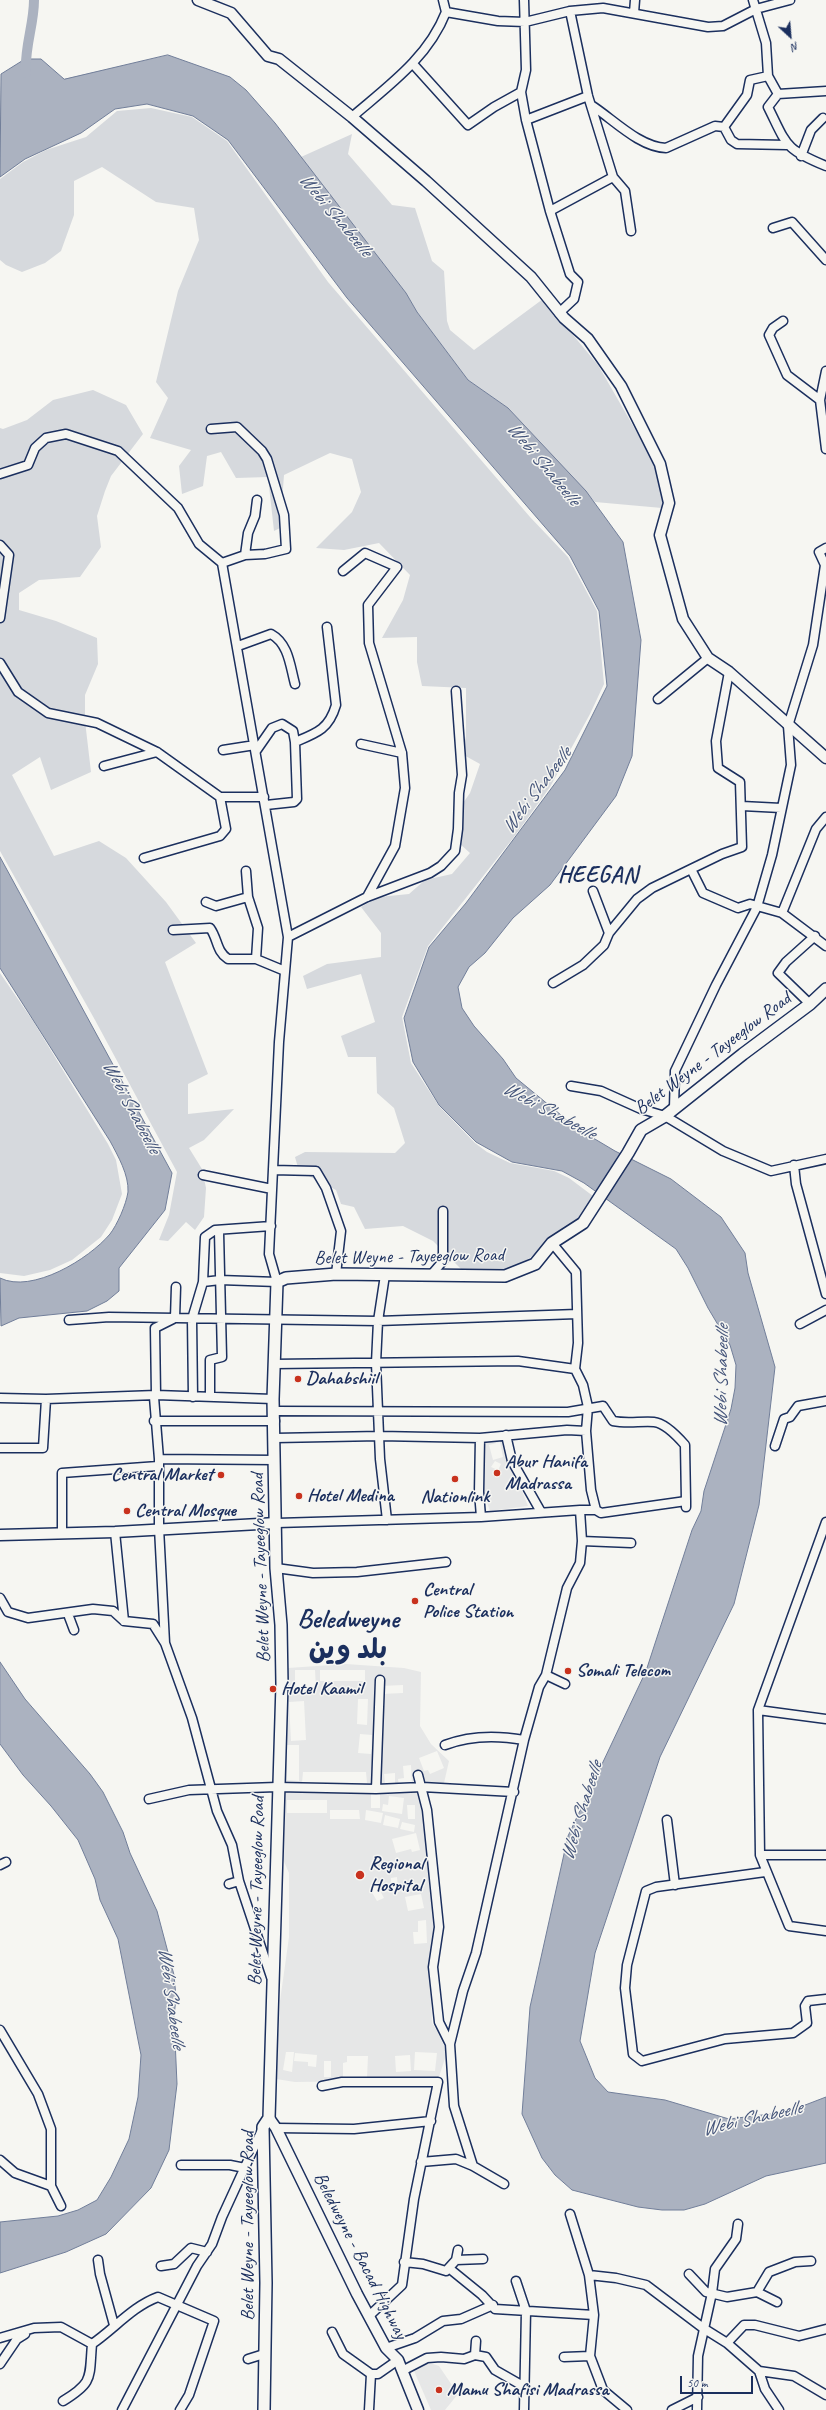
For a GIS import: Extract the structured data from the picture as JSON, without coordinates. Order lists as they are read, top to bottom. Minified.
{"streets":{"main road":["Belet Weyne - Tayeeglow Road"],"street":["Beledweyne - Bacad Highway"]},"crossings":[["Belet Weyne - Tayeeglow Road","Beledweyne - Bacad Highway"]],"districts":["HEEGAN","Beledweyne بلد وين"],"water":["Webi Shabeelle"],"places":["Dahabshiil","Abur Hanifa Madrassa","Central Market","Nationlink","Hotel Medina","Central Mosque","Central Police Station","Somali Telecom","Hotel Kaamil","Regional Hospital","Mamu Shafisi Madrassa"],"scale_bar":"50 m","north":"bottom right"}
